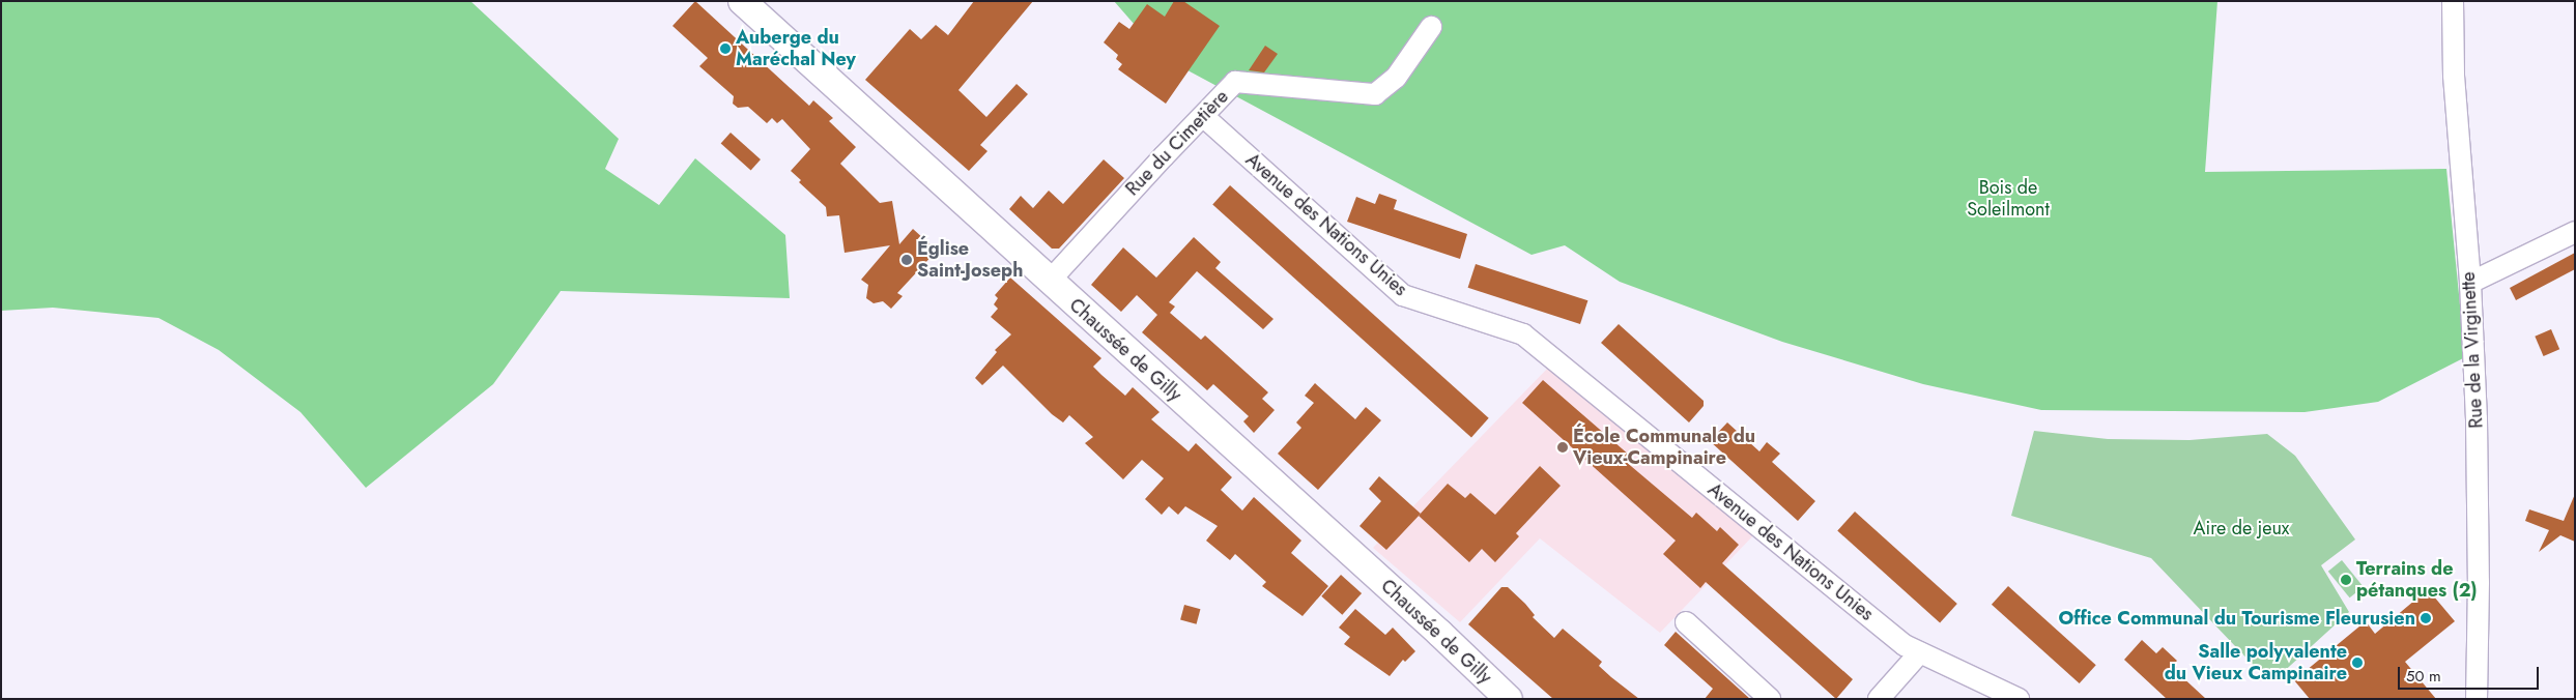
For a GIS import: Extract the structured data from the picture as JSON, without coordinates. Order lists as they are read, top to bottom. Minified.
{"streets":{"main road":["Chaussée de Gilly"],"street":["Rue du Cimetière","Avenue des Nations Unies","Rue de la Virginette"]},"crossings":[["Rue du Cimetière","Avenue des Nations Unies"],["Rue du Cimetière","Chaussée de Gilly"]],"parks":["Bois de Soleilmont","Aire de jeux"],"places":["Auberge du Maréchal Ney","Église Saint-Joseph","École Communale du Vieux-Campinaire","Terrains de pétanques (2)","Office Communal du Tourisme Fleurusien","Salle polyvalente du Vieux Campinaire"],"scale_bar":"50 m"}
